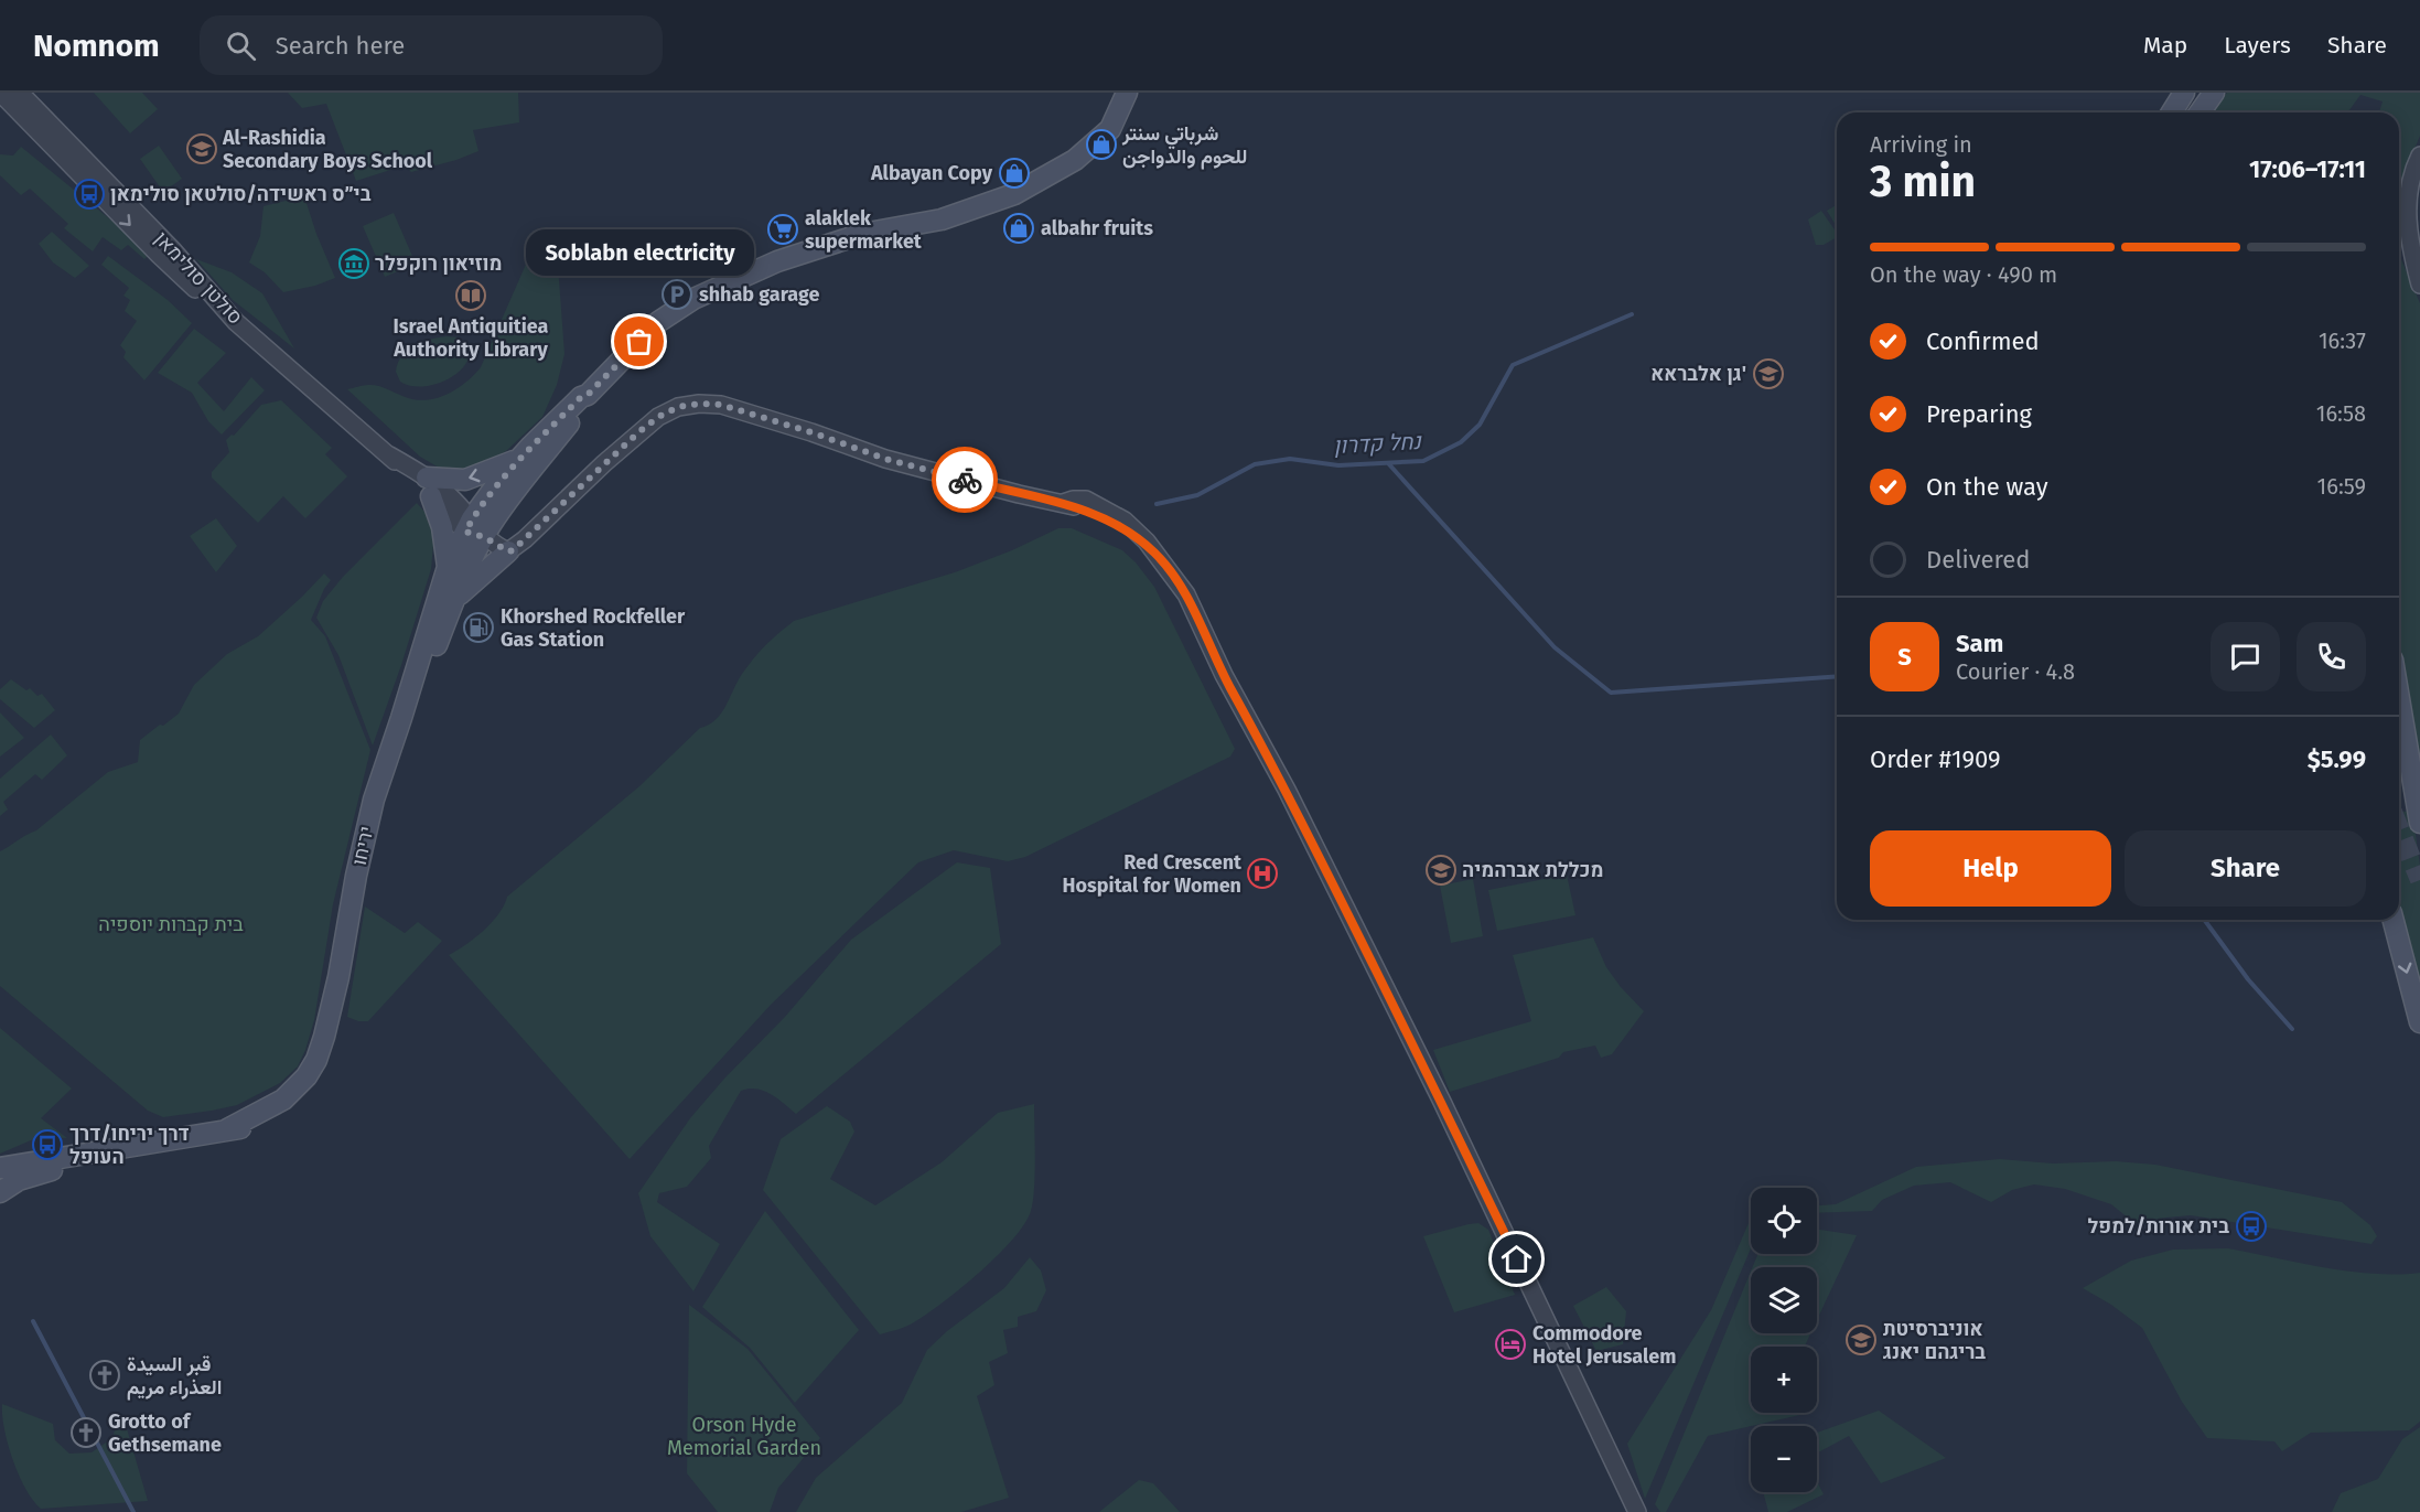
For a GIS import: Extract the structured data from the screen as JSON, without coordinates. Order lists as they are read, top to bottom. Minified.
{"streets":{"main road":["יריחו"],"street":["סולטן סולימאן"]},"crossings":[["סולטן סולימאן","יריחו"]],"water":["נחל קדרון"],"parks":["בית קברות יוספיה","Orson Hyde Memorial Garden"],"places":{"shop":["شرباتي سنتر للحوم والدواجن","Albayan Copy","albahr fruits"],"school or university":["Al-Rashidia Secondary Boys School","גן אלבראא'","מכללת אברהמיה","אוניברסיטת בריגהם יאנג"],"bus stop":["בי״ס ראשידה/סולטאן סולימאן","דרך יריחו/דרך העופל","בית אורות/למפל"],"supermarket":["alaklek supermarket"],"museum":["מוזיאון רוקפלר"],"parking":["shhab garage"],"library":["Israel Antiquitiea Authority Library"],"other":["Soblabn electricity"],"fuel station":["Khorshed Rockfeller Gas Station"],"hospital":["Red Crescent Hospital for Women"],"hotel":["Commodore Hotel Jerusalem"],"church":["قبر السيدة العذراء مريم","Grotto of Gethsemane"]},"page":{"header":"Nomnom","search":"Search here","nav":["Map","Layers","Share"],"heading":["3 min","Arriving in","17:06–17:11"],"panel":["Sam","Courier · 4.8","Order #1909","$5.99"],"bar":"On the way · 490 m","bubble":"Soblabn electricity","list":[["Confirmed","16:37"],["Preparing","16:58"],["On the way","16:59"],"Delivered"],"round":"S","buttons":["Help","Share"],"map_buttons":["+","−"]}}
